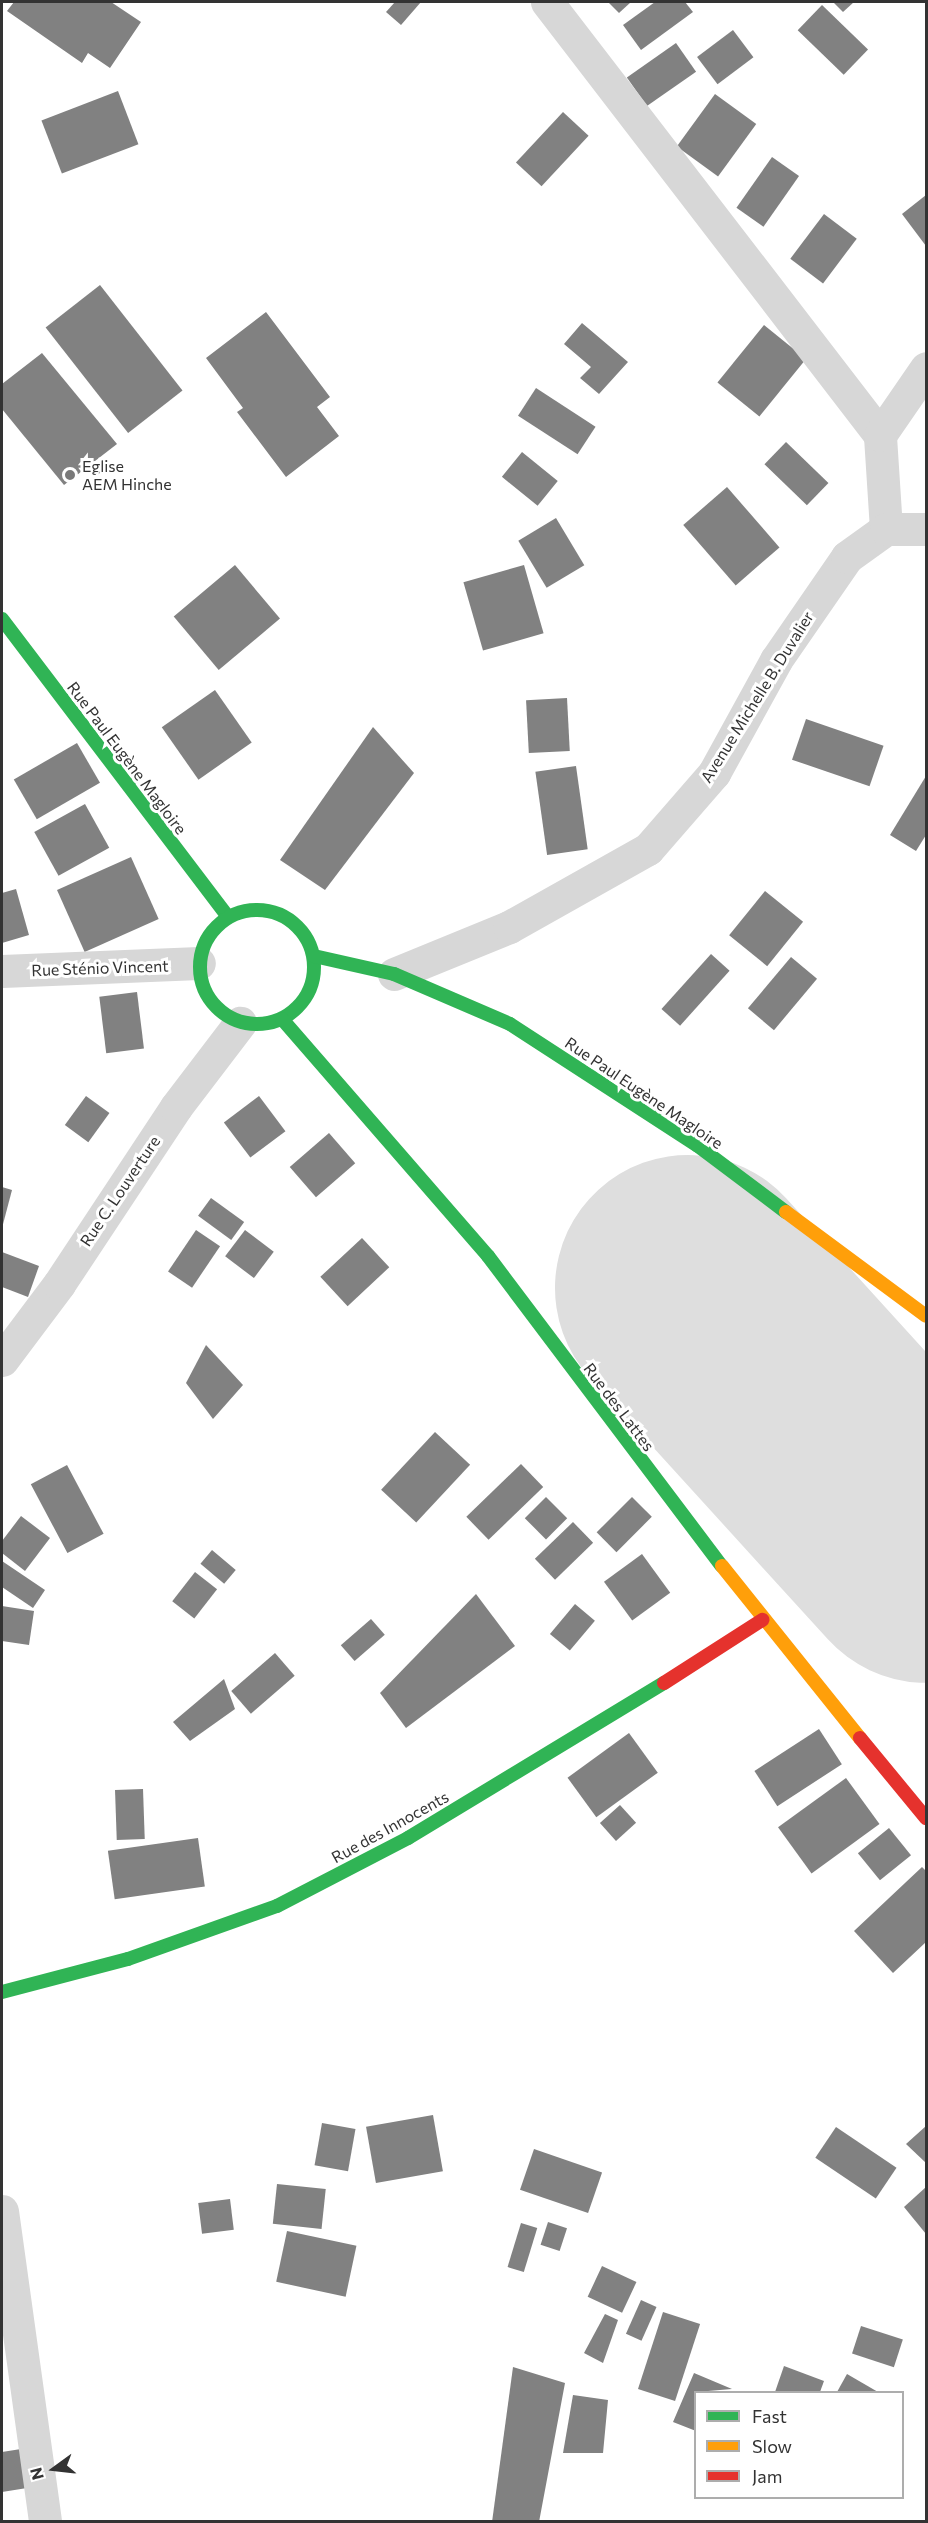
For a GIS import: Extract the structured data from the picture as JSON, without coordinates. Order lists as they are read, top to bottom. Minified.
{"streets":{"street":["Avenue Michelle B. Duvalier","Rue Paul Eugène Magloire","Rue Sténio Vincent","Rue C. Louverture","Rue des Lattes","Rue des Innocents"]},"crossings":[["Avenue Michelle B. Duvalier","Rue Paul Eugène Magloire"],["Rue Paul Eugène Magloire","Rue Sténio Vincent"],["Rue Paul Eugène Magloire","Rue C. Louverture"],["Rue Paul Eugène Magloire","Rue des Lattes"],["Rue Sténio Vincent","Rue C. Louverture"],["Rue Sténio Vincent","Rue des Lattes"],["Rue C. Louverture","Rue des Lattes"],["Rue des Lattes","Rue des Innocents"]],"places":["Eglise AEM Hinche"],"legend":["Fast","Slow","Jam"],"north":"left"}
